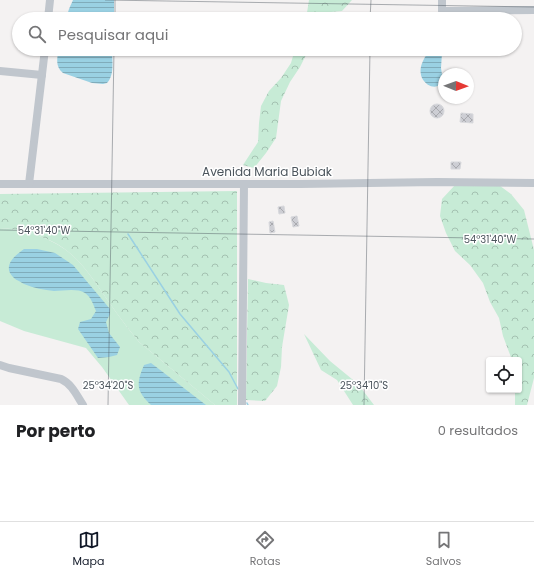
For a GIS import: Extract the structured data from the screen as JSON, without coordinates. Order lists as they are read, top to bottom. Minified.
{"streets":{"street":["Avenida Maria Bubiak"]},"north":"right","page":{"search":"Pesquisar aqui","heading":["Por perto","0 resultados"],"nav":["Mapa","Rotas","Salvos"]},"coordinates":["54°31'40\"W","25°34'20\"S","25°34'10\"S"]}
